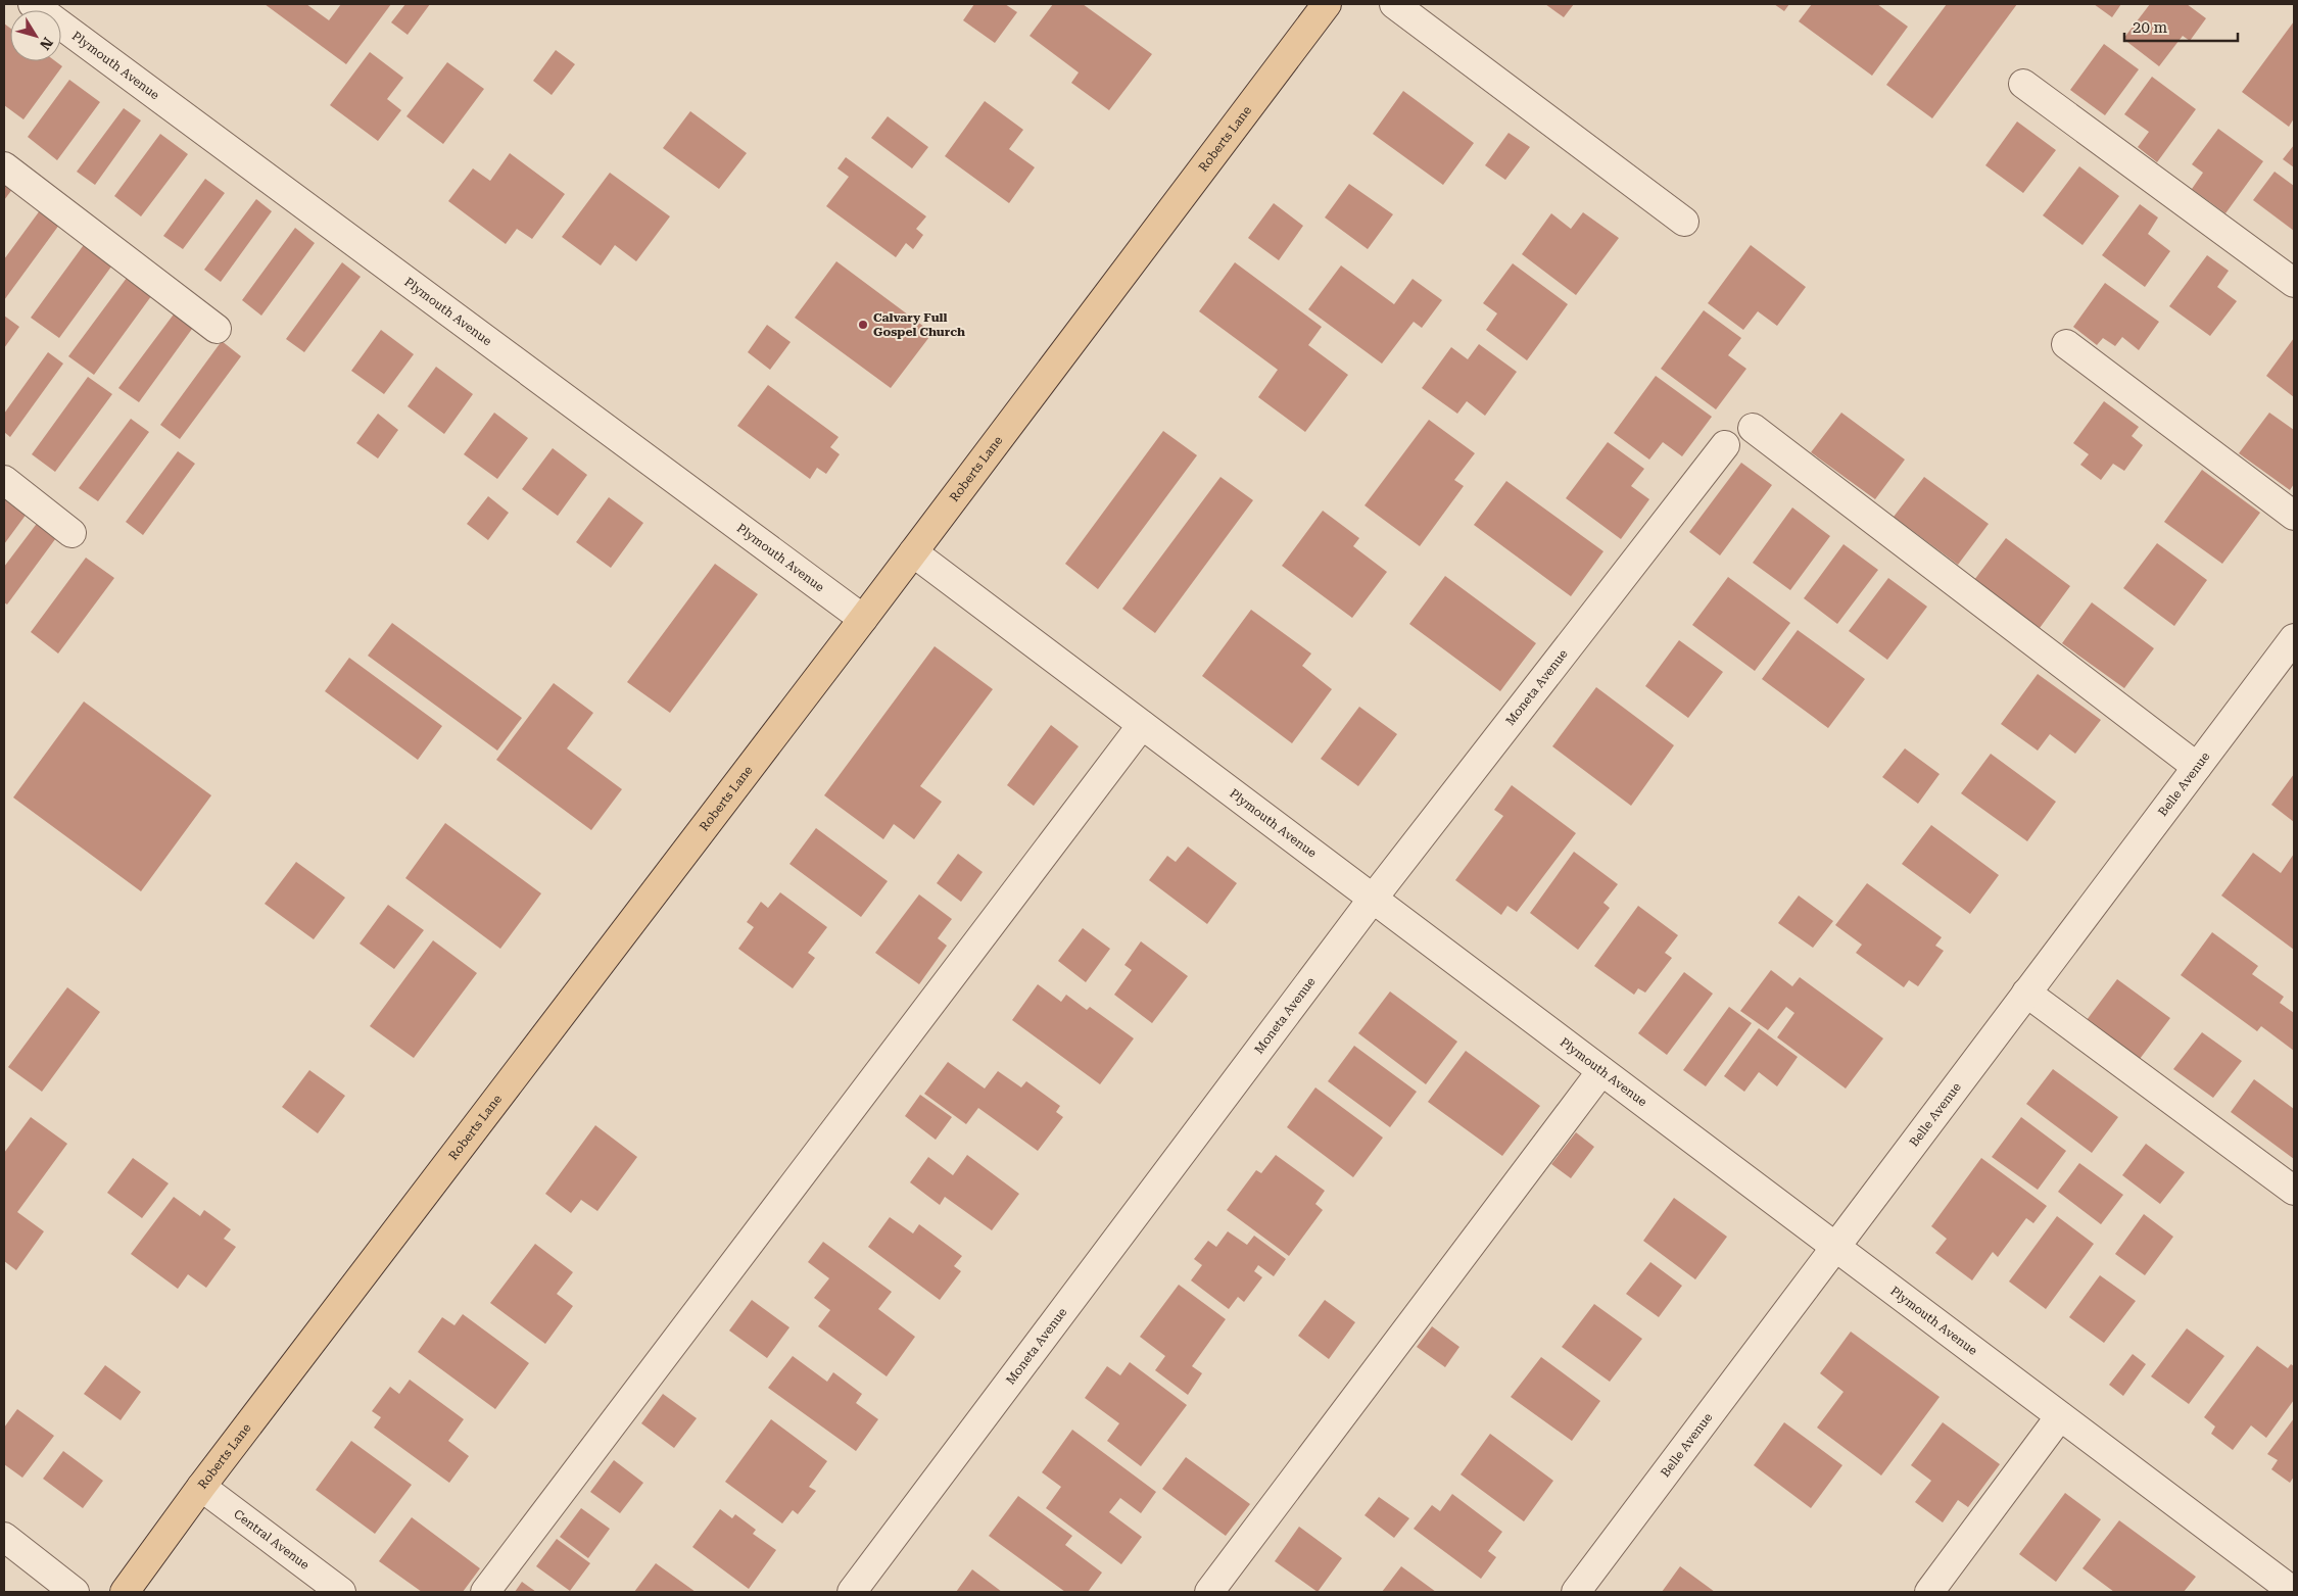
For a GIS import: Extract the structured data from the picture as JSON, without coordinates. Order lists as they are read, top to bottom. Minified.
{"streets":{"main road":["Roberts Lane"],"street":["Plymouth Avenue","Moneta Avenue","Belle Avenue","Central Avenue"]},"crossings":[["Plymouth Avenue","Roberts Lane"],["Plymouth Avenue","Moneta Avenue"],["Plymouth Avenue","Belle Avenue"],["Roberts Lane","Central Avenue"]],"places":["Calvary Full Gospel Church"],"scale_bar":"20 m","north":"bottom right"}
